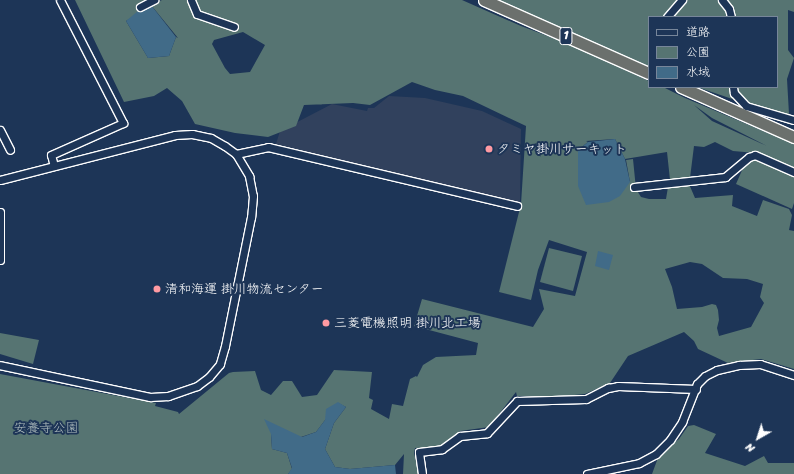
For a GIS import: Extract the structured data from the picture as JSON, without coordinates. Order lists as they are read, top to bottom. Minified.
{"streets":{"highway":["1"]},"parks":["安養寺公園"],"places":["タミヤ掛川サーキット","清和海運 掛川物流センター","三菱電機照明 掛川北工場"],"legend":["道路","公園","水域"],"north":"bottom left"}
